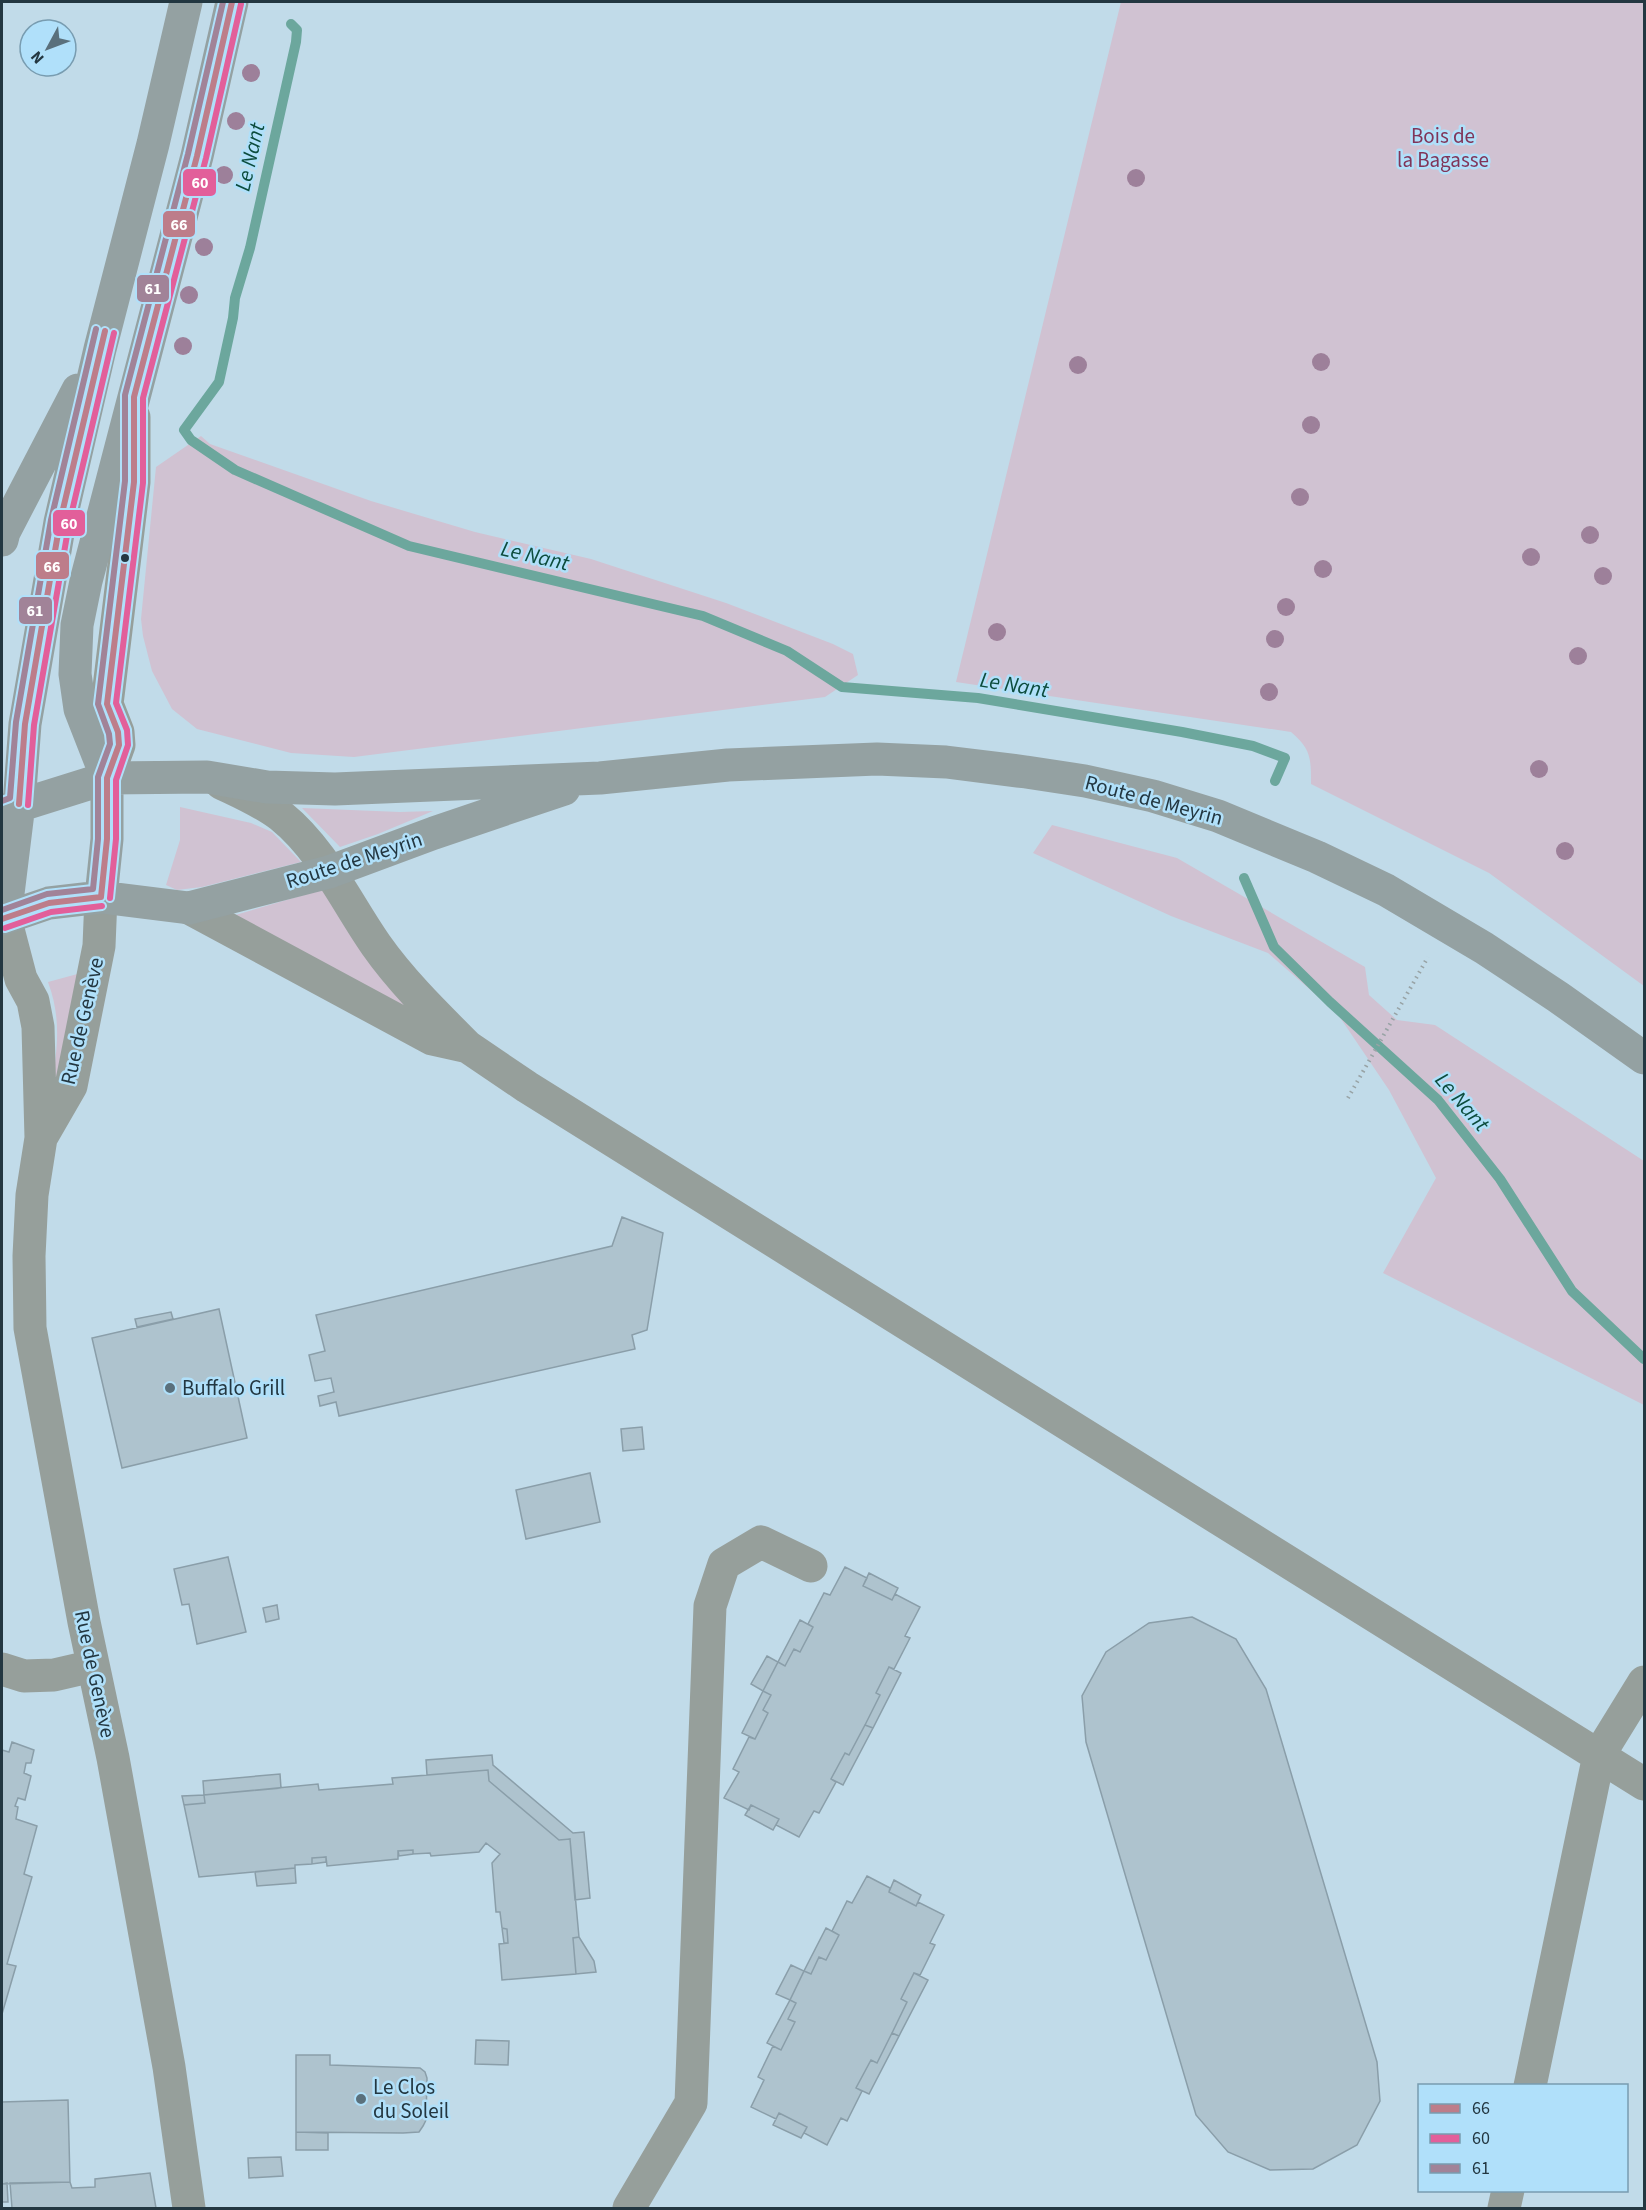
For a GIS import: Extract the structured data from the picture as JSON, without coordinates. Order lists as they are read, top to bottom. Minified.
{"streets":{"main road":["Route de Meyrin"],"street":["Rue de Genève"]},"crossings":[["Route de Meyrin","Rue de Genève"]],"water":["Le Nant"],"parks":["Bois de la Bagasse"],"places":["Buffalo Grill","Le Clos du Soleil"],"lines":["transit line 66","transit line 61","transit line 60"],"legend":["66","60","61"],"north":"bottom left"}
